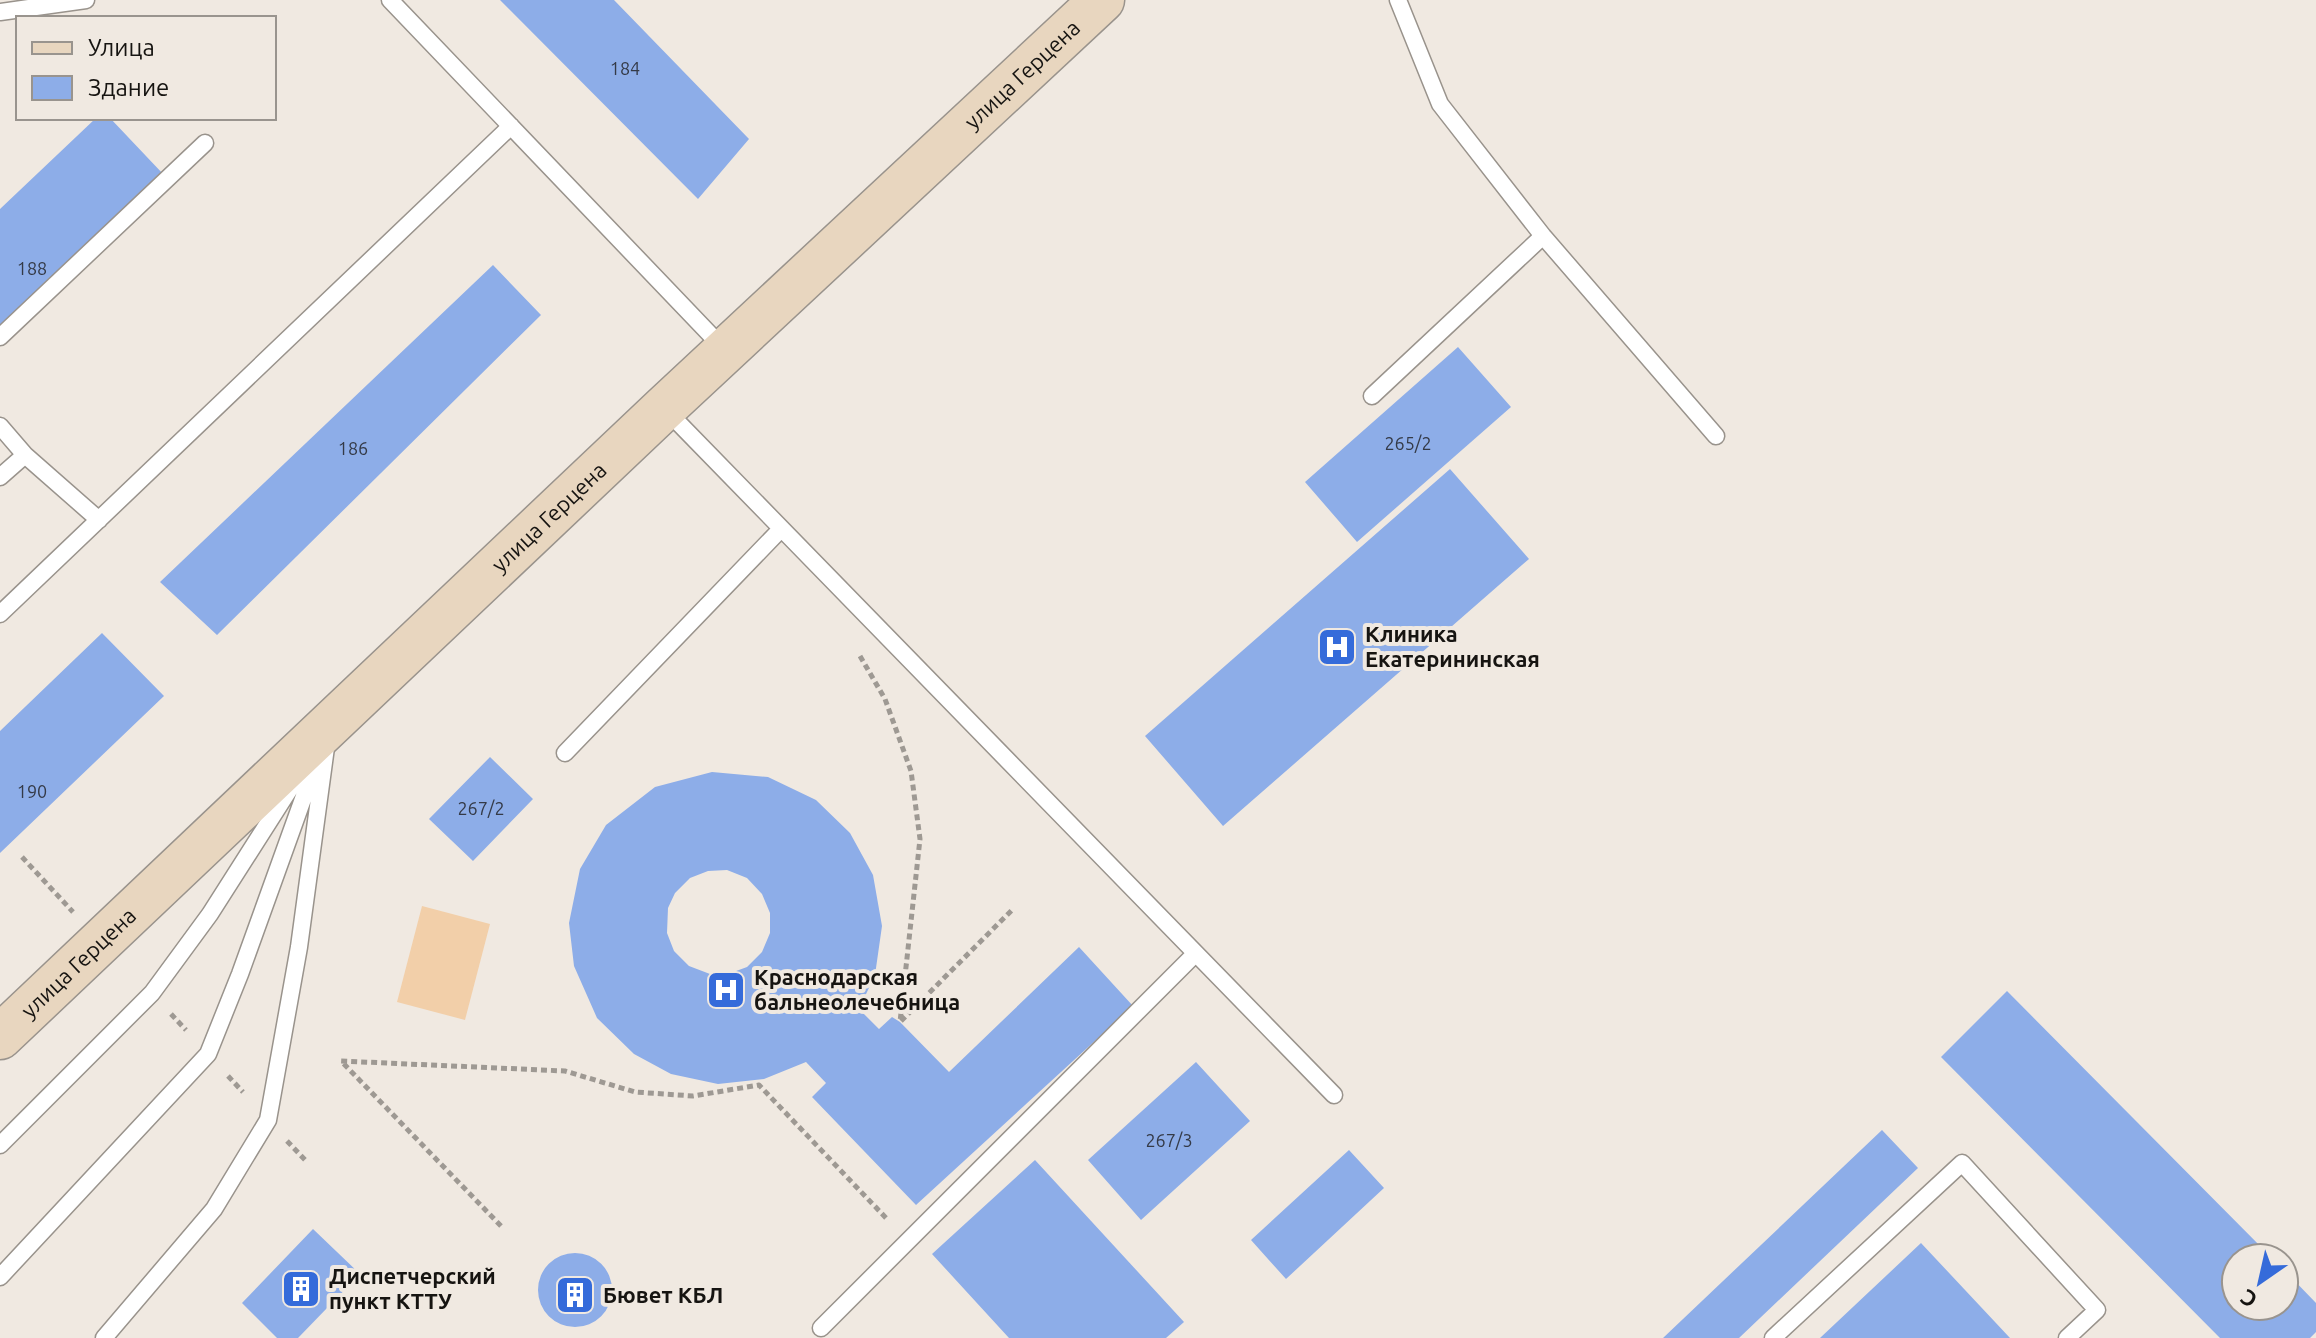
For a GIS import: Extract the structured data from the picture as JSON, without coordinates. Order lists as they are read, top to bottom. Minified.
{"streets":{"main road":["улица Герцена"]},"places":{"hospital":["Клиника Екатерининская","Краснодарская бальнеолечебница"],"building":["Диспетчерский пункт КТТУ","Бювет КБЛ"]},"house_numbers":["184","188","265/2","186","190","267/2","267/3"],"legend":["Улица","Здание"],"north":"bottom left"}
